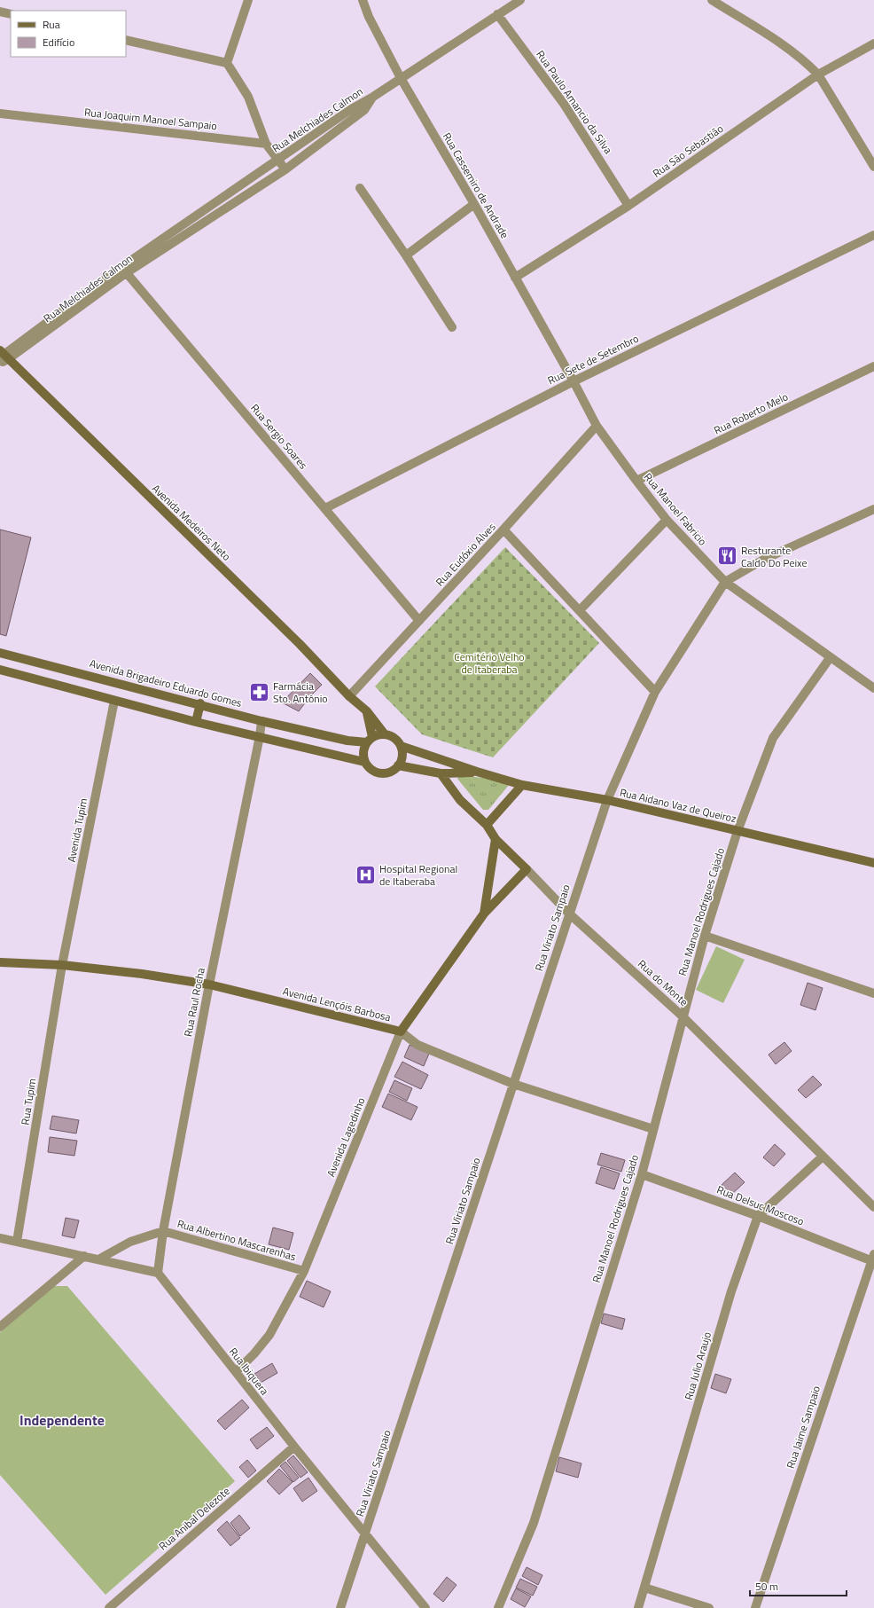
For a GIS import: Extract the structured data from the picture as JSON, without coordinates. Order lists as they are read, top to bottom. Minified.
{"streets":{"street":["Rua Paulo Amancio da Silva","Rua Joaquim Manoel Sampaio","Rua Melchiades Calmon","Rua São Sebastião","Rua Cassemiro de Andrade","Rua Sete de Setembro","Rua Roberto Melo","Rua Sergio Soares","Rua Manoel Fabricio","Avenida Medeiros Neto","Rua Eudóxio Alves","Avenida Brigadeiro Eduardo Gomes","Rua Aidano Vaz de Queiroz","Avenida Tupim","Rua Manoel Rodrigues Cajado","Rua Viriato Sampaio","Rua do Monte","Rua Raul Rocha","Avenida Lençóis Barbosa","Rua Tupim","Avenida Lagedinho","Rua Delsuc Moscoso","Rua Albertino Mascarenhas","Rua Julio Araujo","Rua Ibiquera","Rua Jaime Sampaio","Rua Anibal Delezote"]},"crossings":[["Rua Paulo Amancio da Silva","Rua São Sebastião"],["Rua Melchiades Calmon","Rua Sergio Soares"],["Rua Melchiades Calmon","Avenida Medeiros Neto"],["Rua São Sebastião","Rua Cassemiro de Andrade"],["Rua Cassemiro de Andrade","Rua Sete de Setembro"],["Rua Cassemiro de Andrade","Rua Manoel Fabricio"],["Rua Sete de Setembro","Rua Sergio Soares"],["Rua Sete de Setembro","Rua Manoel Fabricio"],["Rua Roberto Melo","Rua Manoel Fabricio"],["Rua Sergio Soares","Rua Eudóxio Alves"],["Rua Manoel Fabricio","Rua Eudóxio Alves"],["Rua Manoel Fabricio","Rua Manoel Rodrigues Cajado"],["Rua Manoel Fabricio","Rua Viriato Sampaio"],["Avenida Medeiros Neto","Rua Eudóxio Alves"],["Avenida Medeiros Neto","Avenida Brigadeiro Eduardo Gomes"],["Avenida Medeiros Neto","Rua Aidano Vaz de Queiroz"],["Avenida Brigadeiro Eduardo Gomes","Rua Aidano Vaz de Queiroz"],["Avenida Brigadeiro Eduardo Gomes","Rua Raul Rocha"],["Rua Aidano Vaz de Queiroz","Rua Manoel Rodrigues Cajado"],["Rua Aidano Vaz de Queiroz","Rua Viriato Sampaio"],["Rua Aidano Vaz de Queiroz","Rua do Monte"],["Avenida Tupim","Avenida Lençóis Barbosa"],["Avenida Tupim","Rua Tupim"],["Rua Manoel Rodrigues Cajado","Rua do Monte"],["Rua Manoel Rodrigues Cajado","Avenida Lençóis Barbosa"],["Rua Manoel Rodrigues Cajado","Rua Delsuc Moscoso"],["Rua Viriato Sampaio","Rua do Monte"],["Rua Viriato Sampaio","Avenida Lençóis Barbosa"],["Rua Viriato Sampaio","Rua Ibiquera"],["Rua do Monte","Avenida Lagedinho"],["Rua do Monte","Rua Julio Araujo"],["Rua Raul Rocha","Avenida Lençóis Barbosa"],["Rua Raul Rocha","Rua Albertino Mascarenhas"],["Rua Raul Rocha","Rua Ibiquera"],["Avenida Lençóis Barbosa","Rua Tupim"],["Avenida Lençóis Barbosa","Avenida Lagedinho"],["Avenida Lagedinho","Rua Albertino Mascarenhas"],["Avenida Lagedinho","Rua Ibiquera"],["Rua Delsuc Moscoso","Rua Julio Araujo"],["Rua Delsuc Moscoso","Rua Jaime Sampaio"],["Rua Ibiquera","Rua Anibal Delezote"]],"districts":["Independente"],"parks":["Cemitério Velho de Itaberaba"],"places":{"restaurant":["Resturante Caldo Do Peixe"],"pharmacy":["Farmácia Sto. Antônio"],"hospital":["Hospital Regional de Itaberaba"]},"legend":["Rua","Edifício"],"scale_bar":"50 m"}
